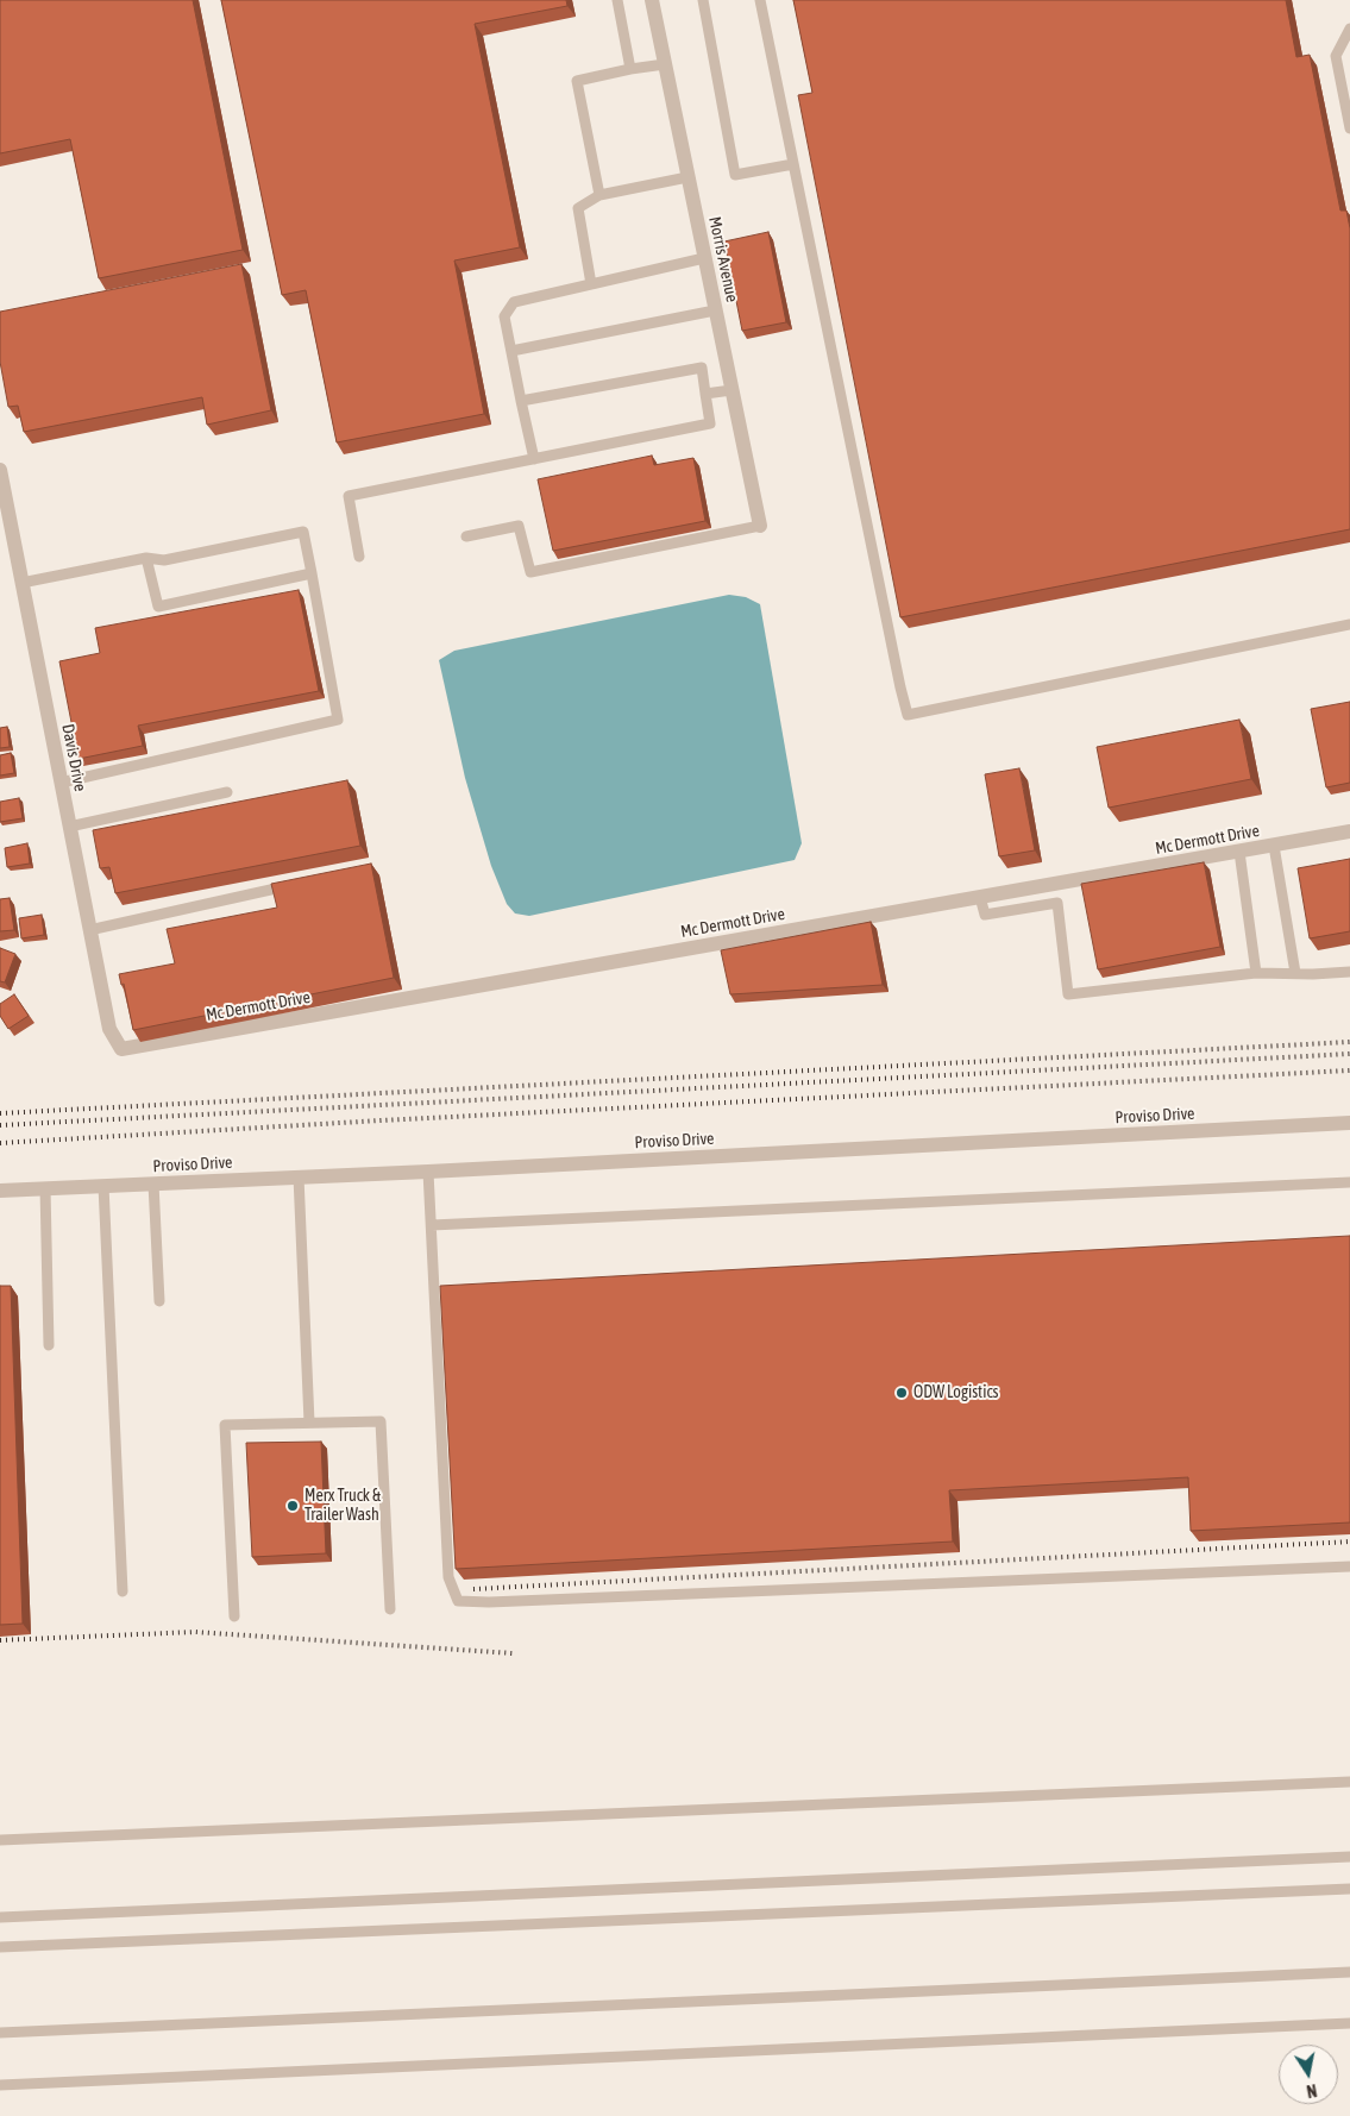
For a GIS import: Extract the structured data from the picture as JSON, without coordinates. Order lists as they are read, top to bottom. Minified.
{"streets":{"street":["Morris Avenue","Davis Drive","Mc Dermott Drive","Proviso Drive"]},"crossings":[["Davis Drive","Mc Dermott Drive"]],"places":["ODW Logistics","Merx Truck & Trailer Wash"],"north":"bottom"}
